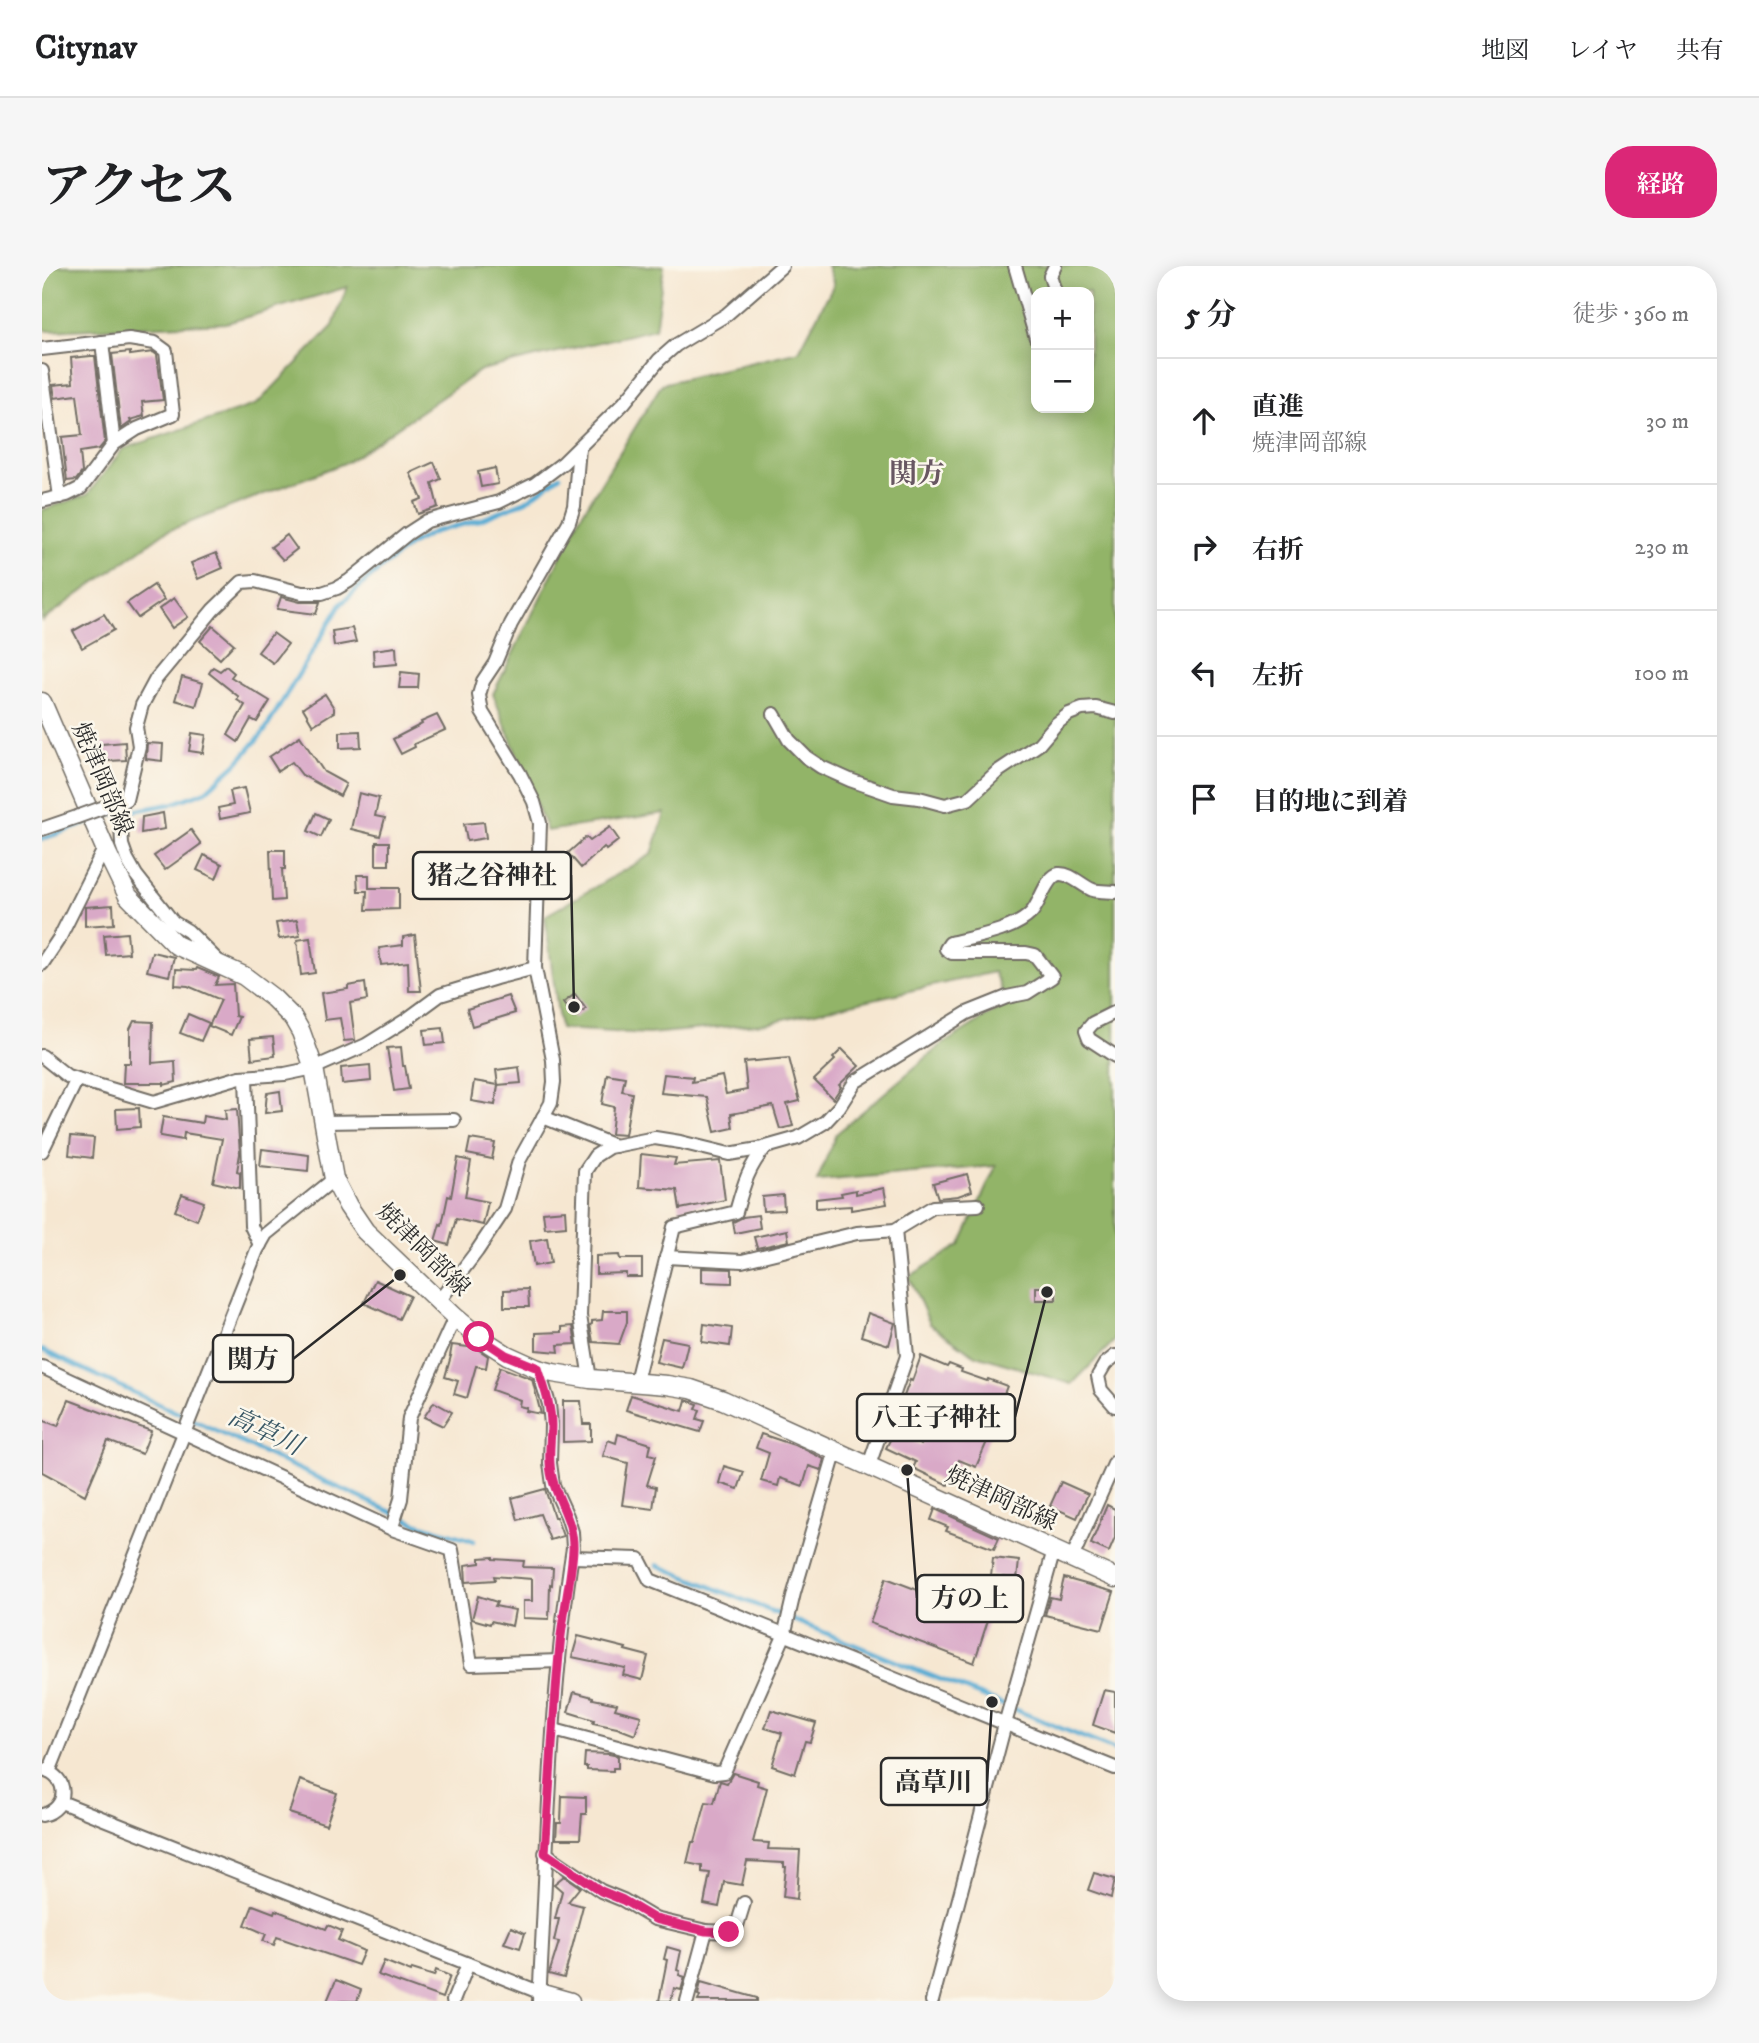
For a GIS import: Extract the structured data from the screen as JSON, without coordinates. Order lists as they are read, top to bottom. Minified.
{"streets":{"main road":["焼津岡部線"]},"districts":["関方"],"water":["高草川"],"places":["猪之谷神社","関方","八王子神社","方の上","高草川"],"page":{"header":"Citynav","nav":["地図","レイヤ","共有"],"title":"アクセス","buttons":"経路","heading":["5 分","徒歩 · 360 m"],"map_buttons":["+","−"],"list":[["直進","焼津岡部線","30 m"],["右折","230 m"],["左折","100 m"],"目的地に到着"]}}
